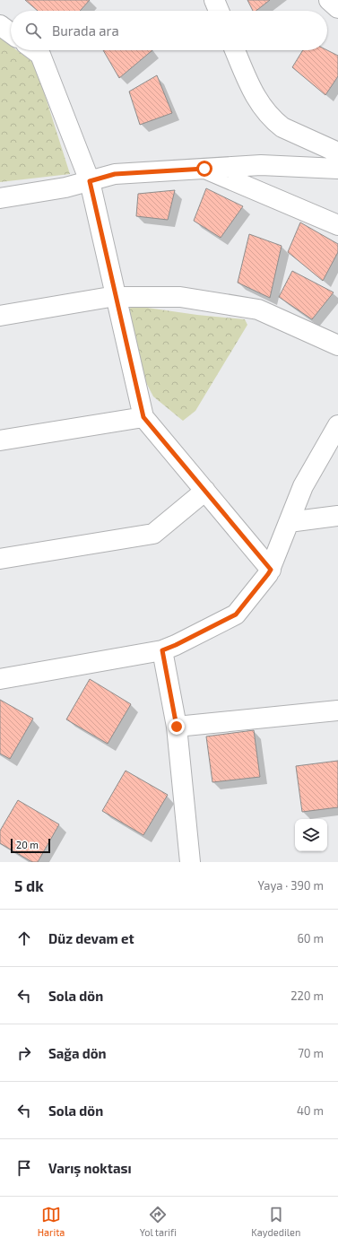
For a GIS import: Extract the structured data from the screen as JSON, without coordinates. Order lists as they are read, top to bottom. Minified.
{"scale_bar":"20 m","page":{"search":"Burada ara","scale":"20 m","heading":["5 dk","Yaya · 390 m"],"list":[["Düz devam et","60 m"],["Sola dön","220 m"],["Sağa dön","70 m"],["Sola dön","40 m"],"Varış noktası"],"nav":["Harita","Yol tarifi","Kaydedilen"]}}
